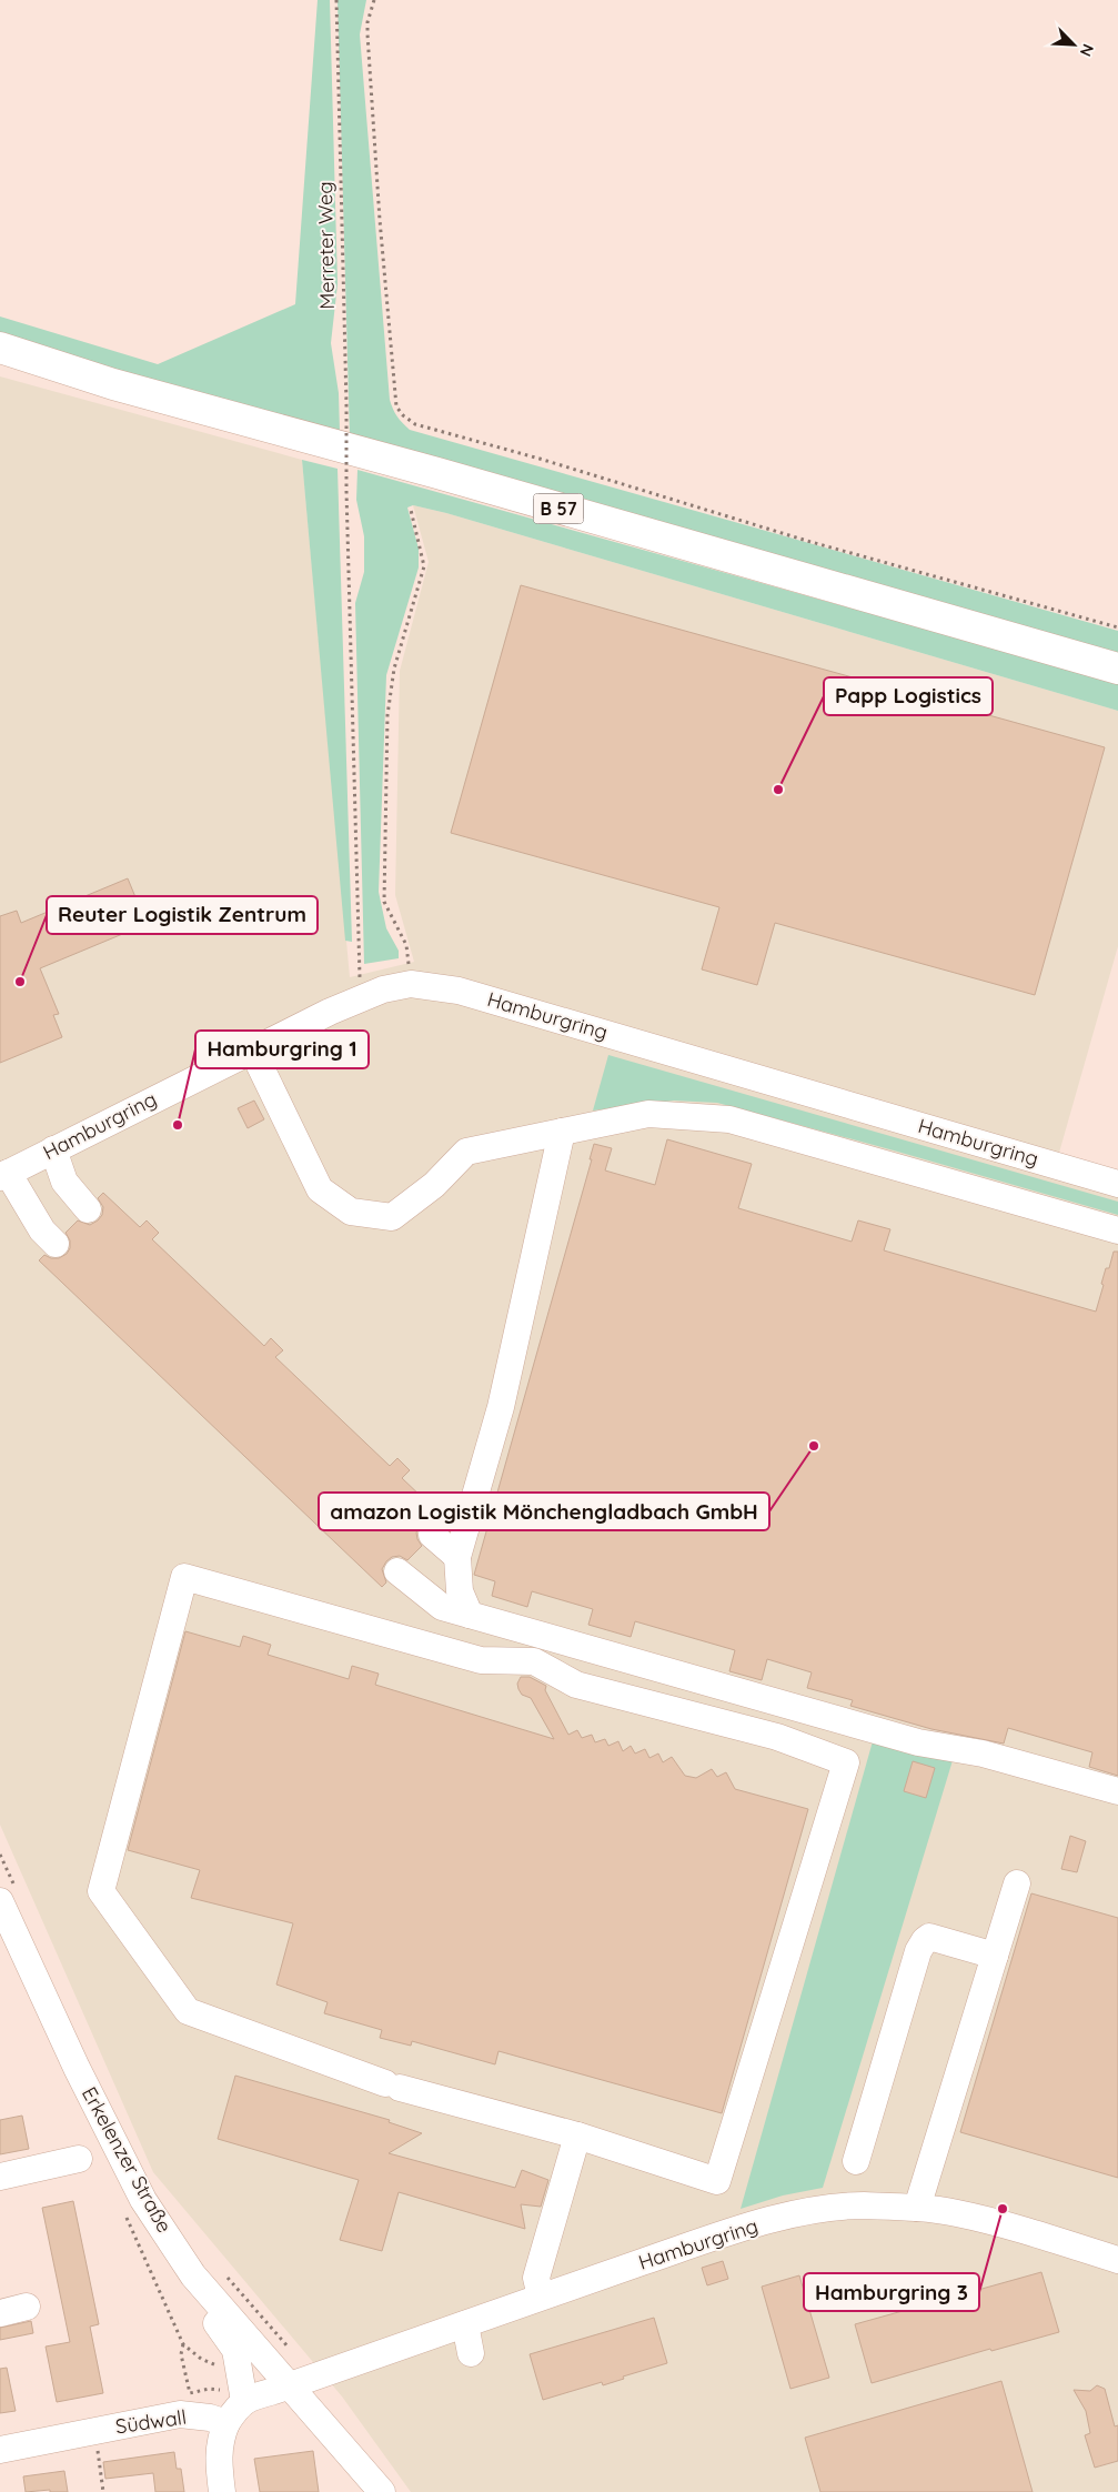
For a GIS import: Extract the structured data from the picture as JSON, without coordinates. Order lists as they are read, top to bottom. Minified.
{"streets":{"main road":["B 57"],"street":["Hamburgring","Erkelenzer Straße","Südwall"],"path":["Merreter Weg"]},"crossings":[["Hamburgring","Erkelenzer Straße"]],"places":["Papp Logistics","Reuter Logistik Zentrum","Hamburgring 1","amazon Logistik Mönchengladbach GmbH","Hamburgring 3"],"north":"bottom right"}
